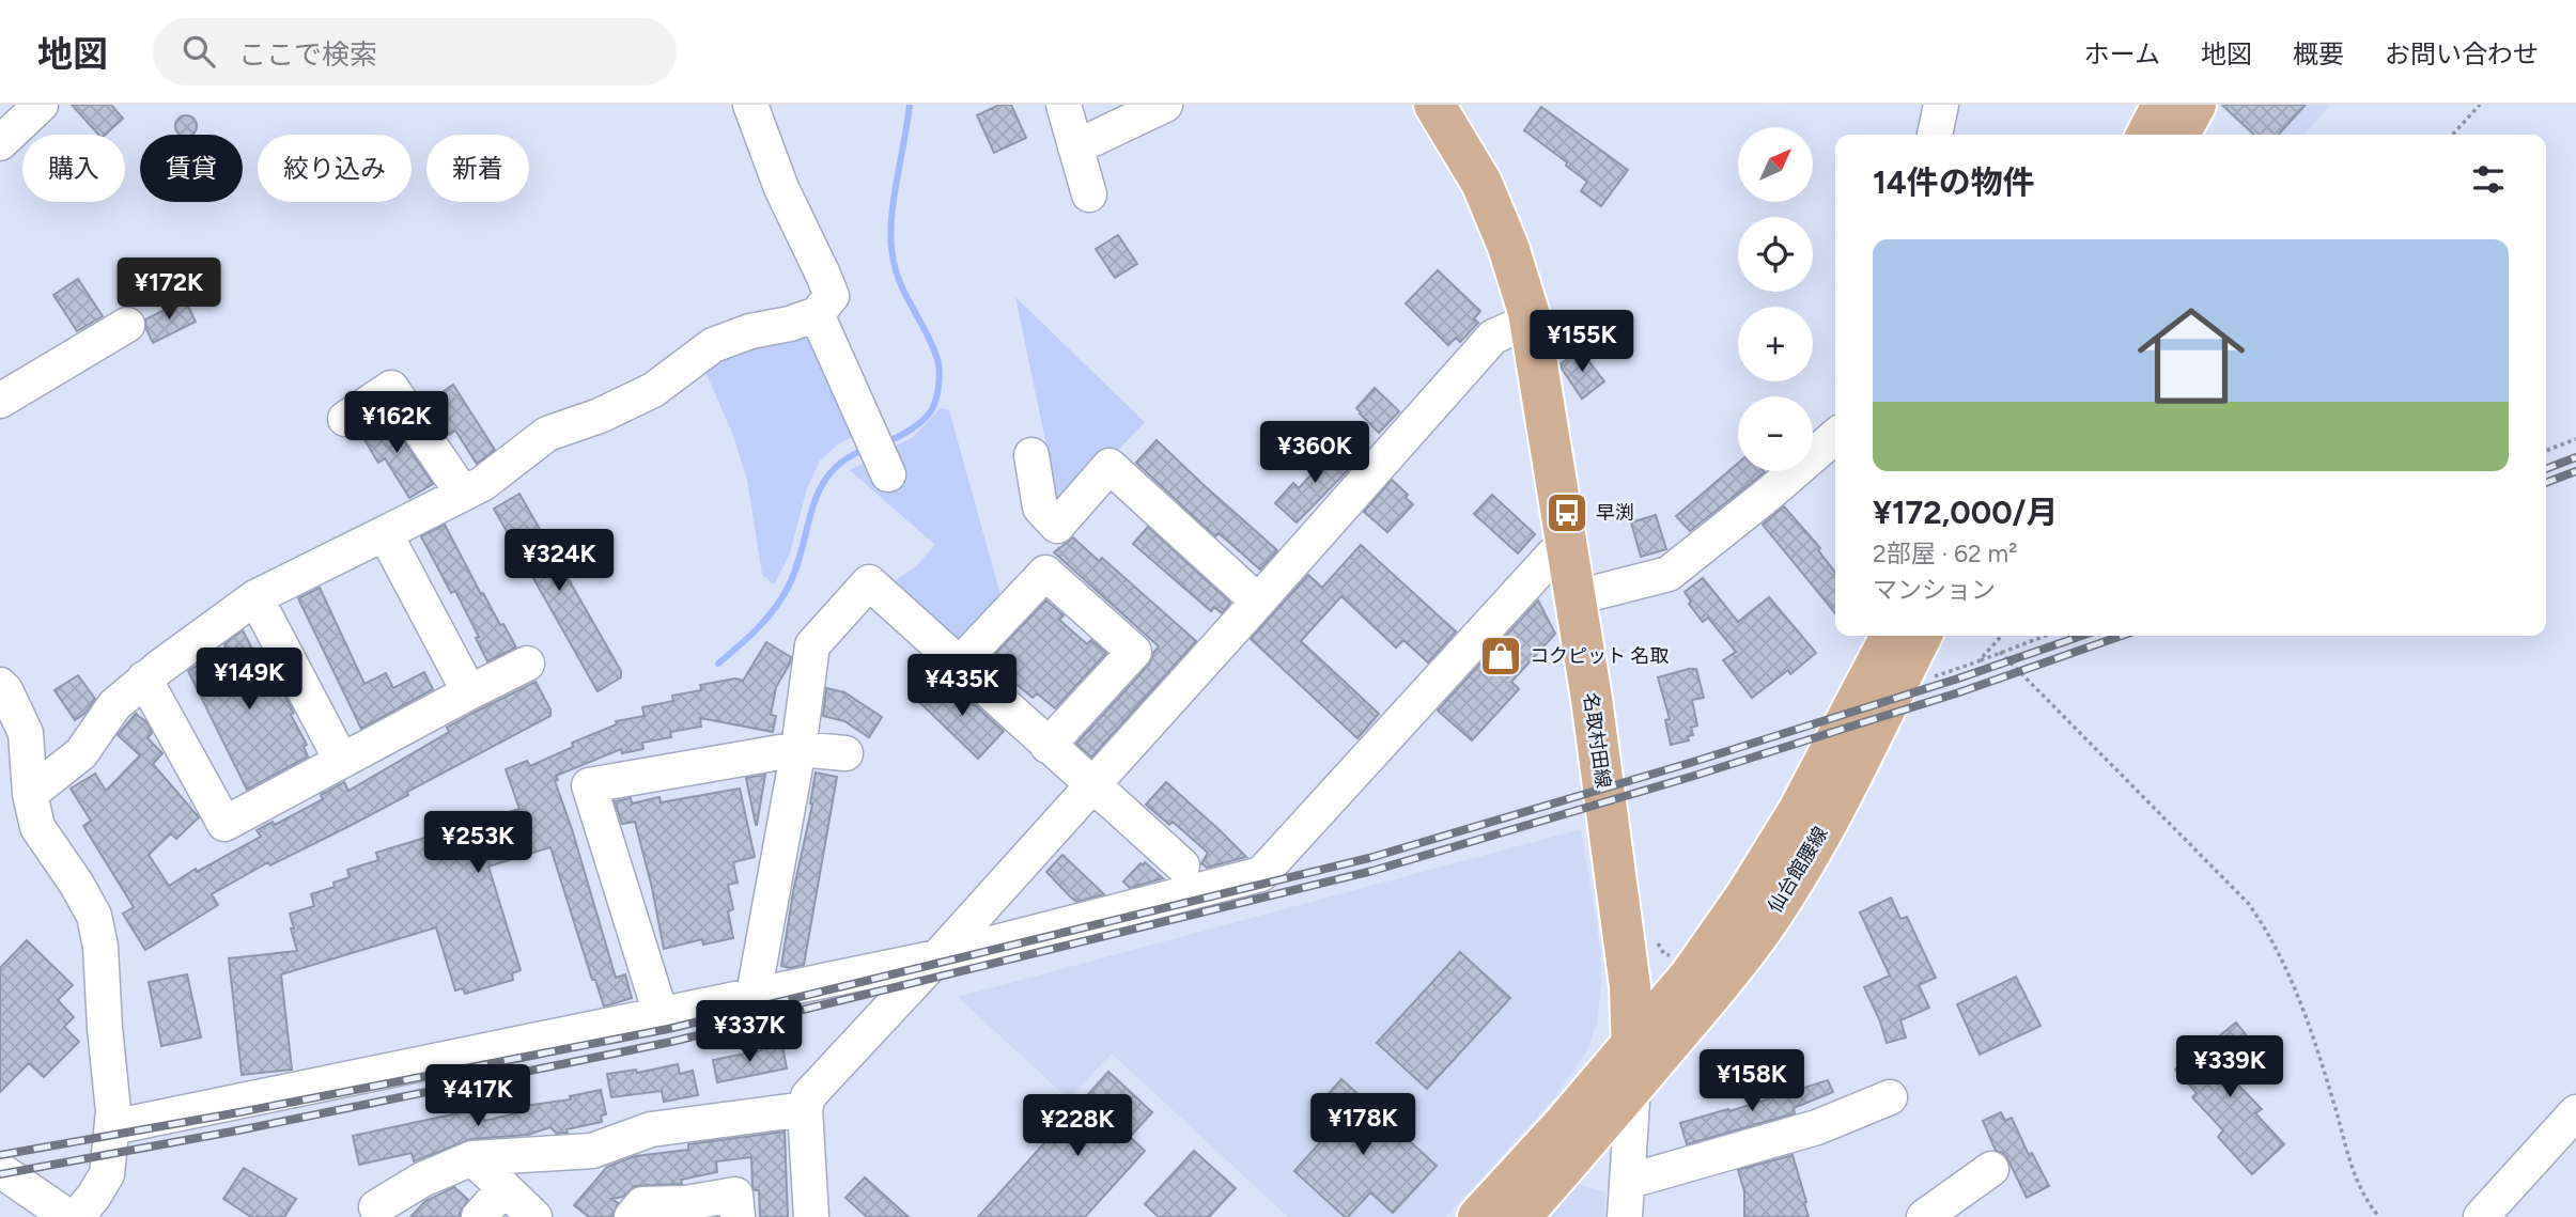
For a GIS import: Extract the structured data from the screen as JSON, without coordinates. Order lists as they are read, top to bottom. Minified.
{"streets":{"main road":["名取村田線","仙台館腰線"]},"crossings":[["名取村田線","仙台館腰線"]],"places":{"bus stop":["早渕"],"shop":["コクピット 名取"]},"north":"top right","page":{"header":"地図","search":"ここで検索","nav":["ホーム","地図","概要","お問い合わせ"],"map_buttons":["+","−"],"chip":["購入","賃貸","絞り込み","新着"],"heading":"14件の物件","list":[{"name":"¥172,000/月","note":"2部屋 · 62 m² · マンション"}],"price":["¥172K","¥155K","¥162K","¥360K","¥324K","¥149K","¥435K","¥253K","¥337K","¥339K","¥158K","¥417K","¥178K","¥228K"]}}
